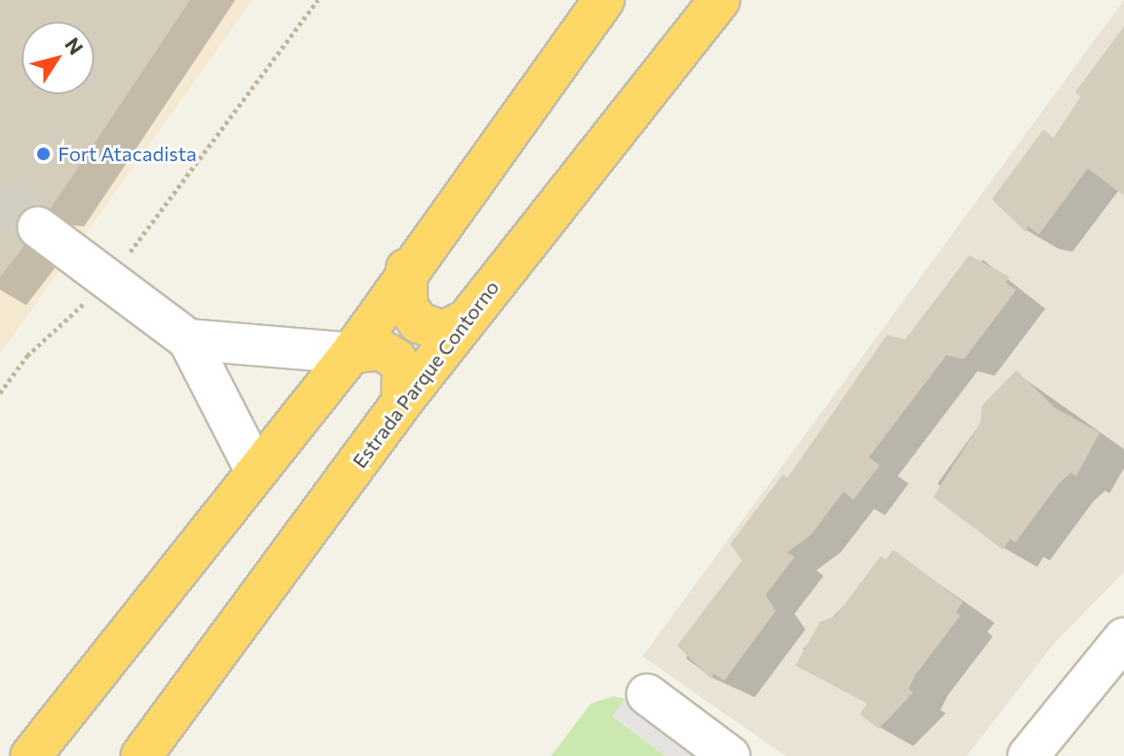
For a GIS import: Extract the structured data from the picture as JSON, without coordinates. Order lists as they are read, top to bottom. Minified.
{"streets":{"highway":["Estrada Parque Contorno"]},"places":["Fort Atacadista"],"north":"top right"}
